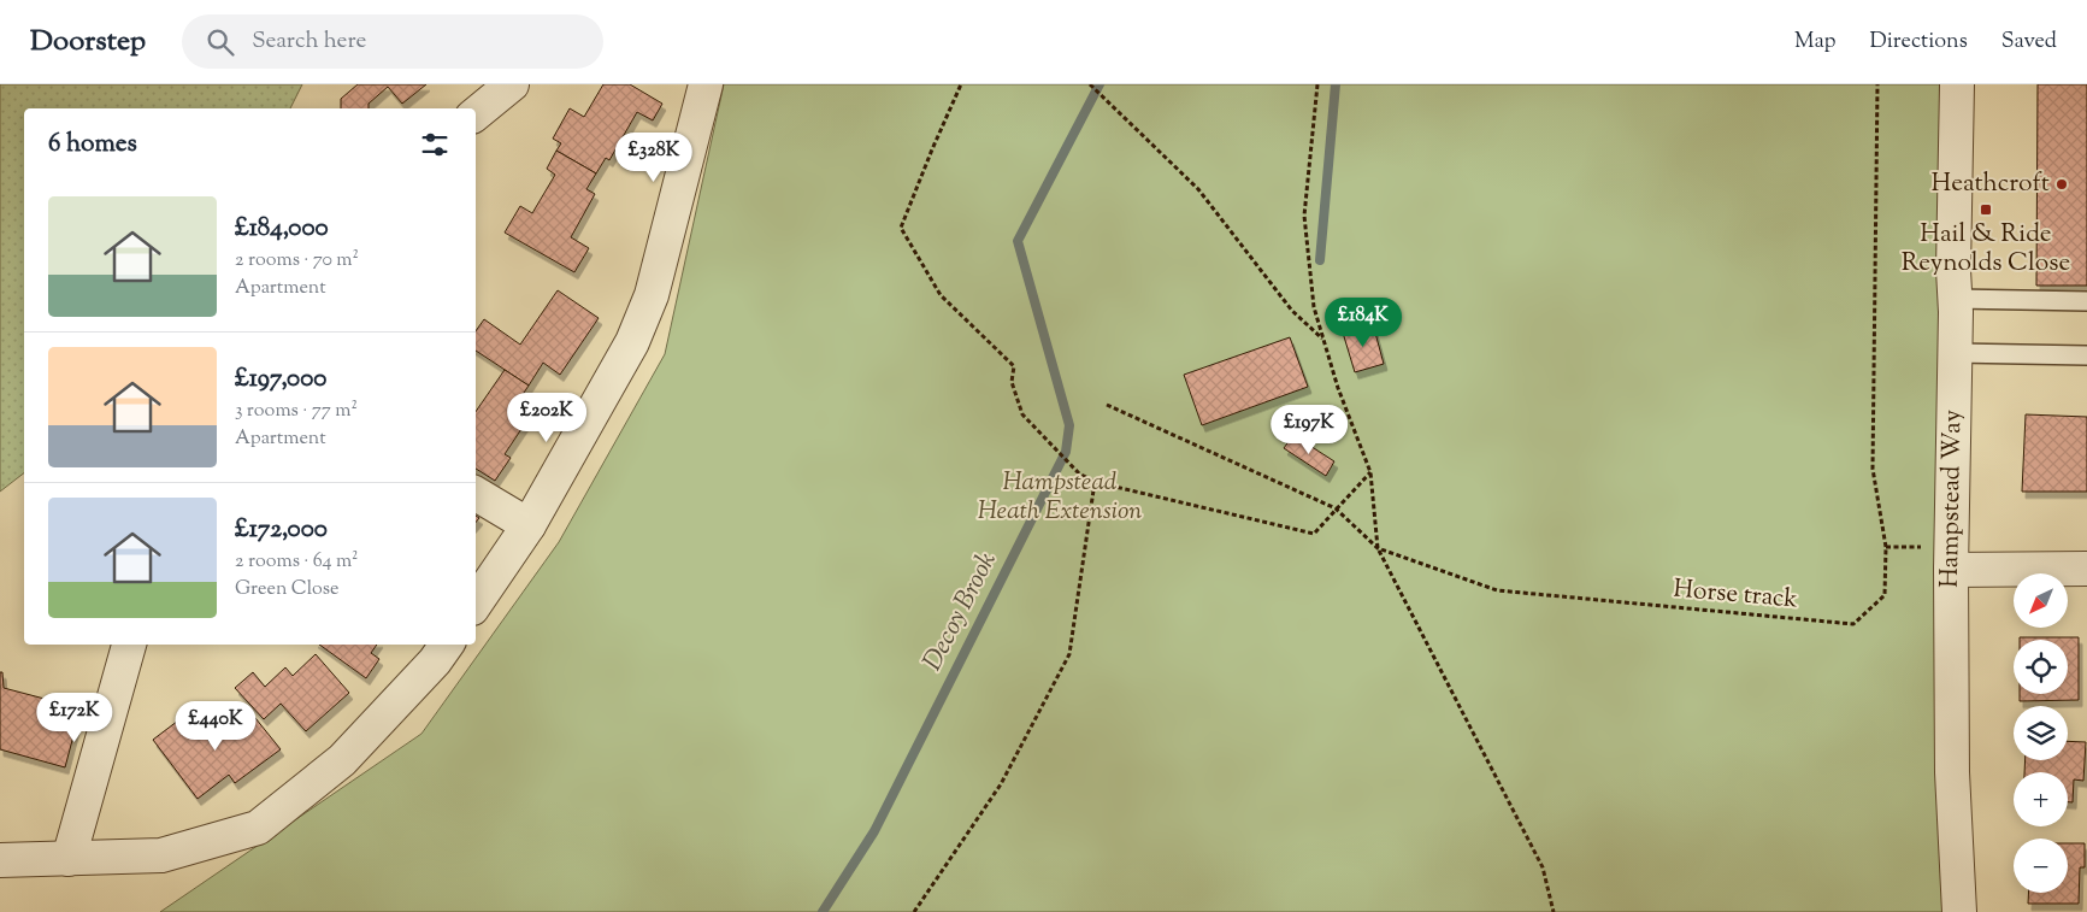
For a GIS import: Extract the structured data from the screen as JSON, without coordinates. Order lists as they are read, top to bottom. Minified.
{"streets":{"street":["Hampstead Way"],"path":["Horse track"]},"water":["Decoy Brook"],"parks":["Hampstead Heath Extension"],"places":{"other":["Heathcroft"],"transit":["Hail & Ride Reynolds Close"]},"north":"bottom left","page":{"header":"Doorstep","search":"Search here","nav":["Map","Directions","Saved"],"heading":"6 homes","price":["£328K","£184K","£202K","£197K","£172K","£440K"],"list":[{"name":"£184,000","note":"2 rooms · 70 m² · Apartment"},{"name":"£197,000","note":"3 rooms · 77 m² · Apartment"},{"name":"£172,000","note":"2 rooms · 64 m² · Green Close"}],"map_buttons":["+","−"]}}
